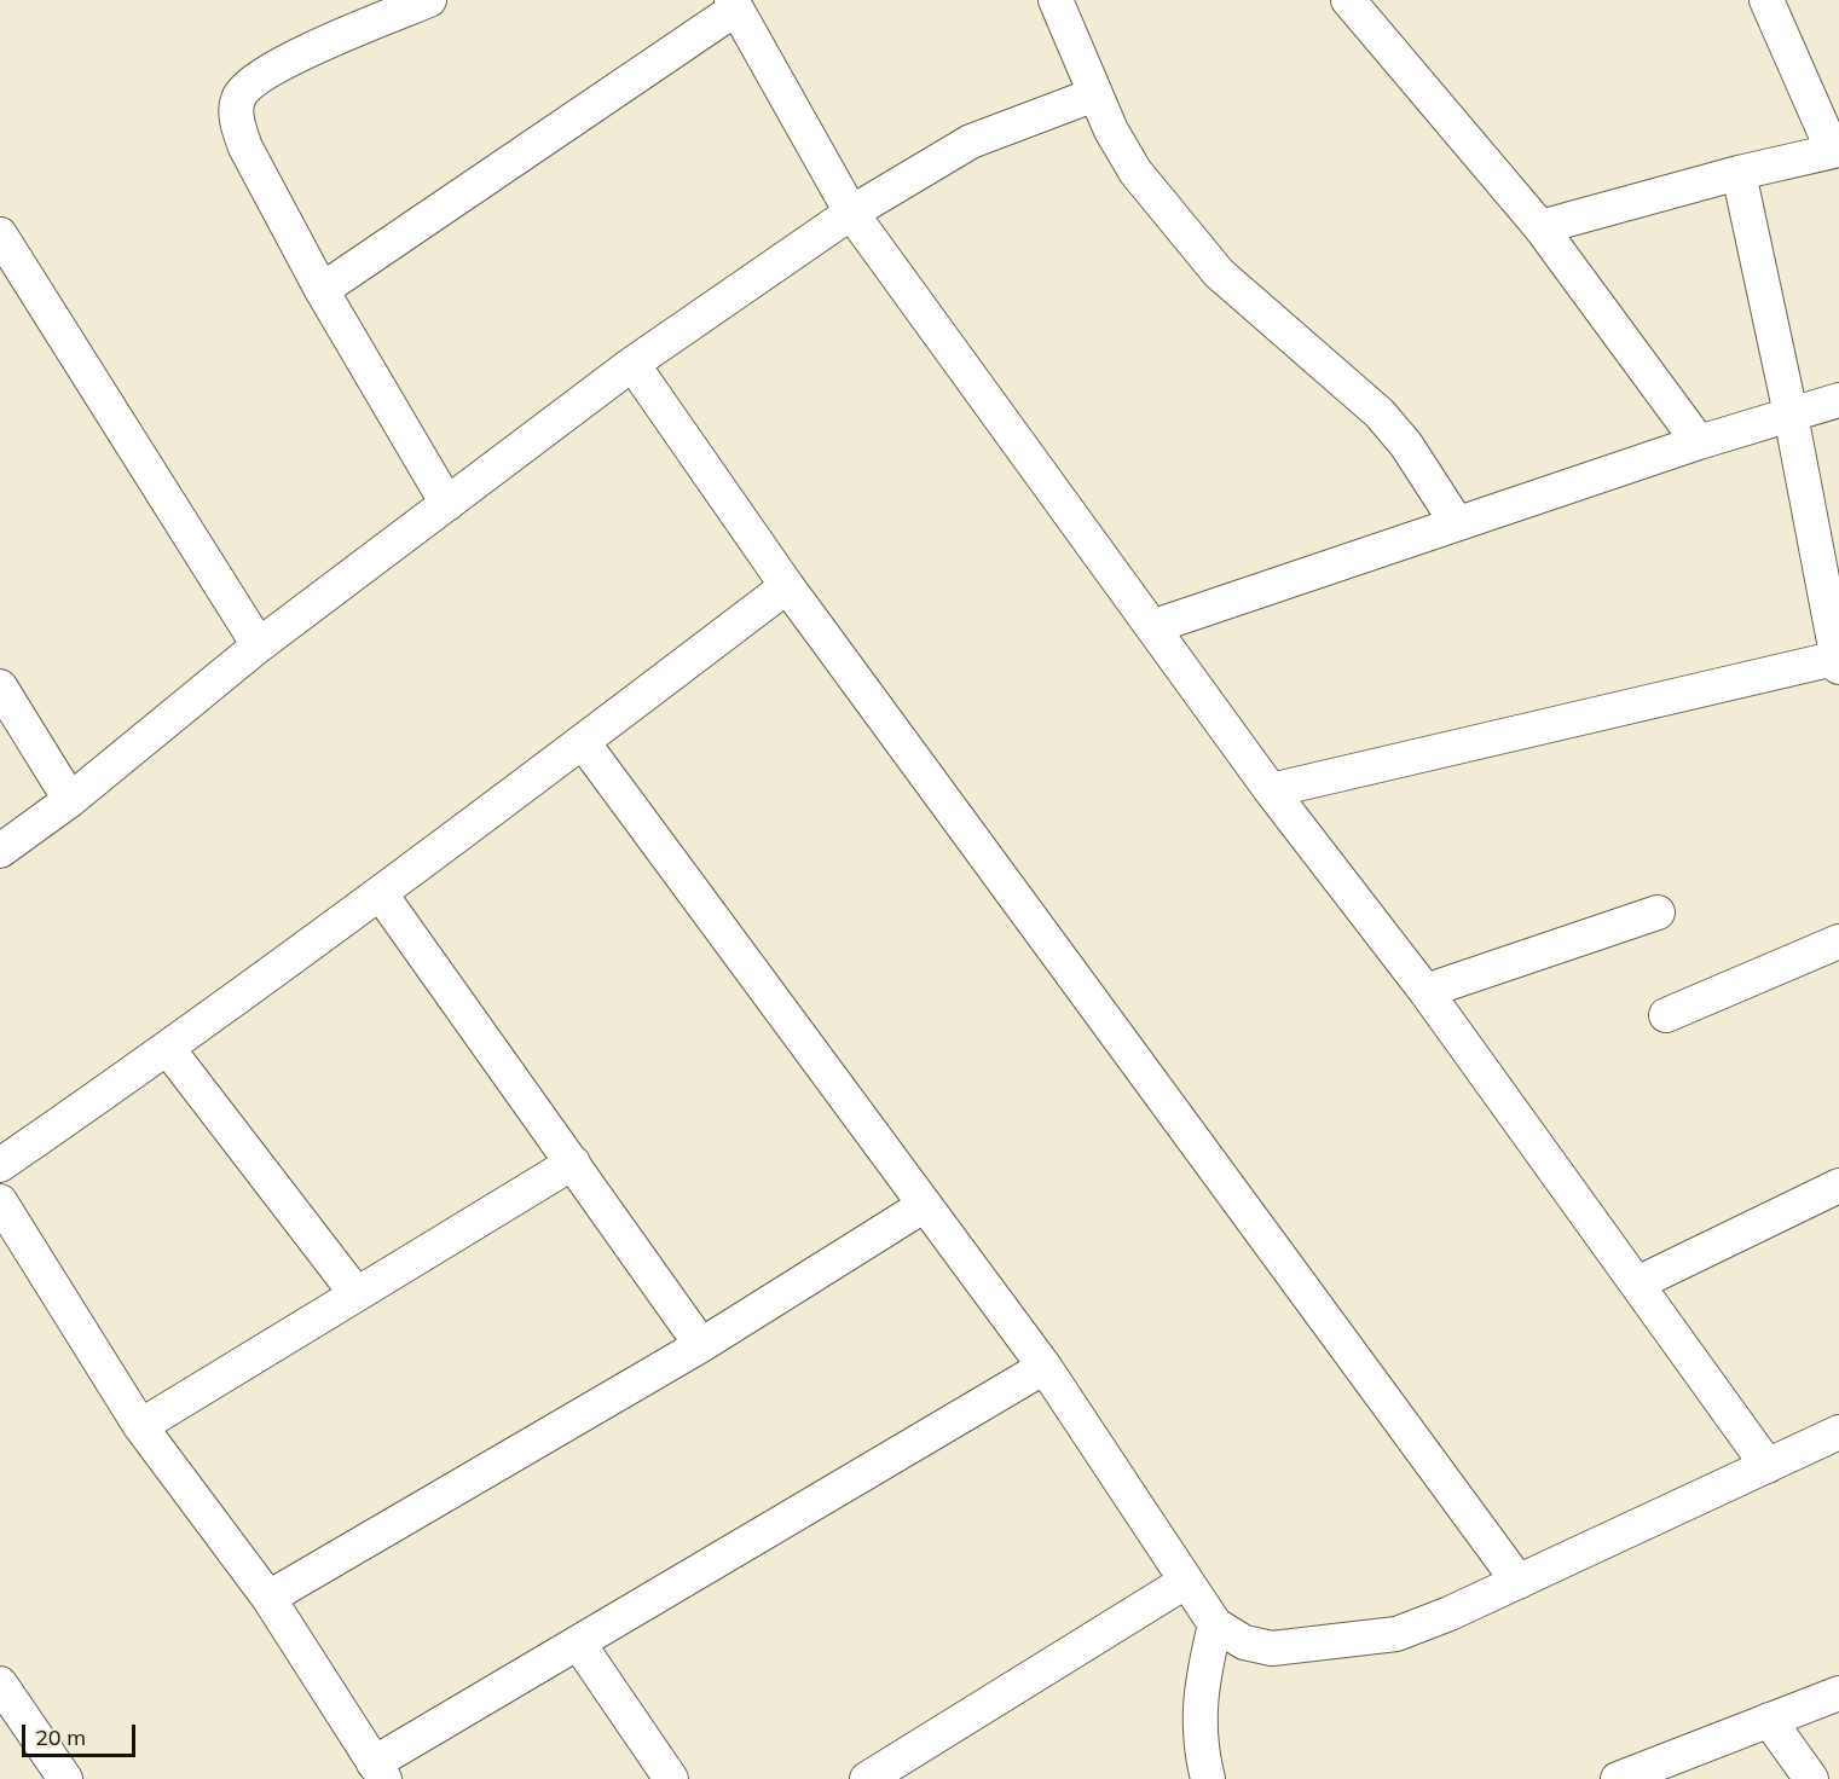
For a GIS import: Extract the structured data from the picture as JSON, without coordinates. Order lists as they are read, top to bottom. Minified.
{"scale_bar":"20 m"}
